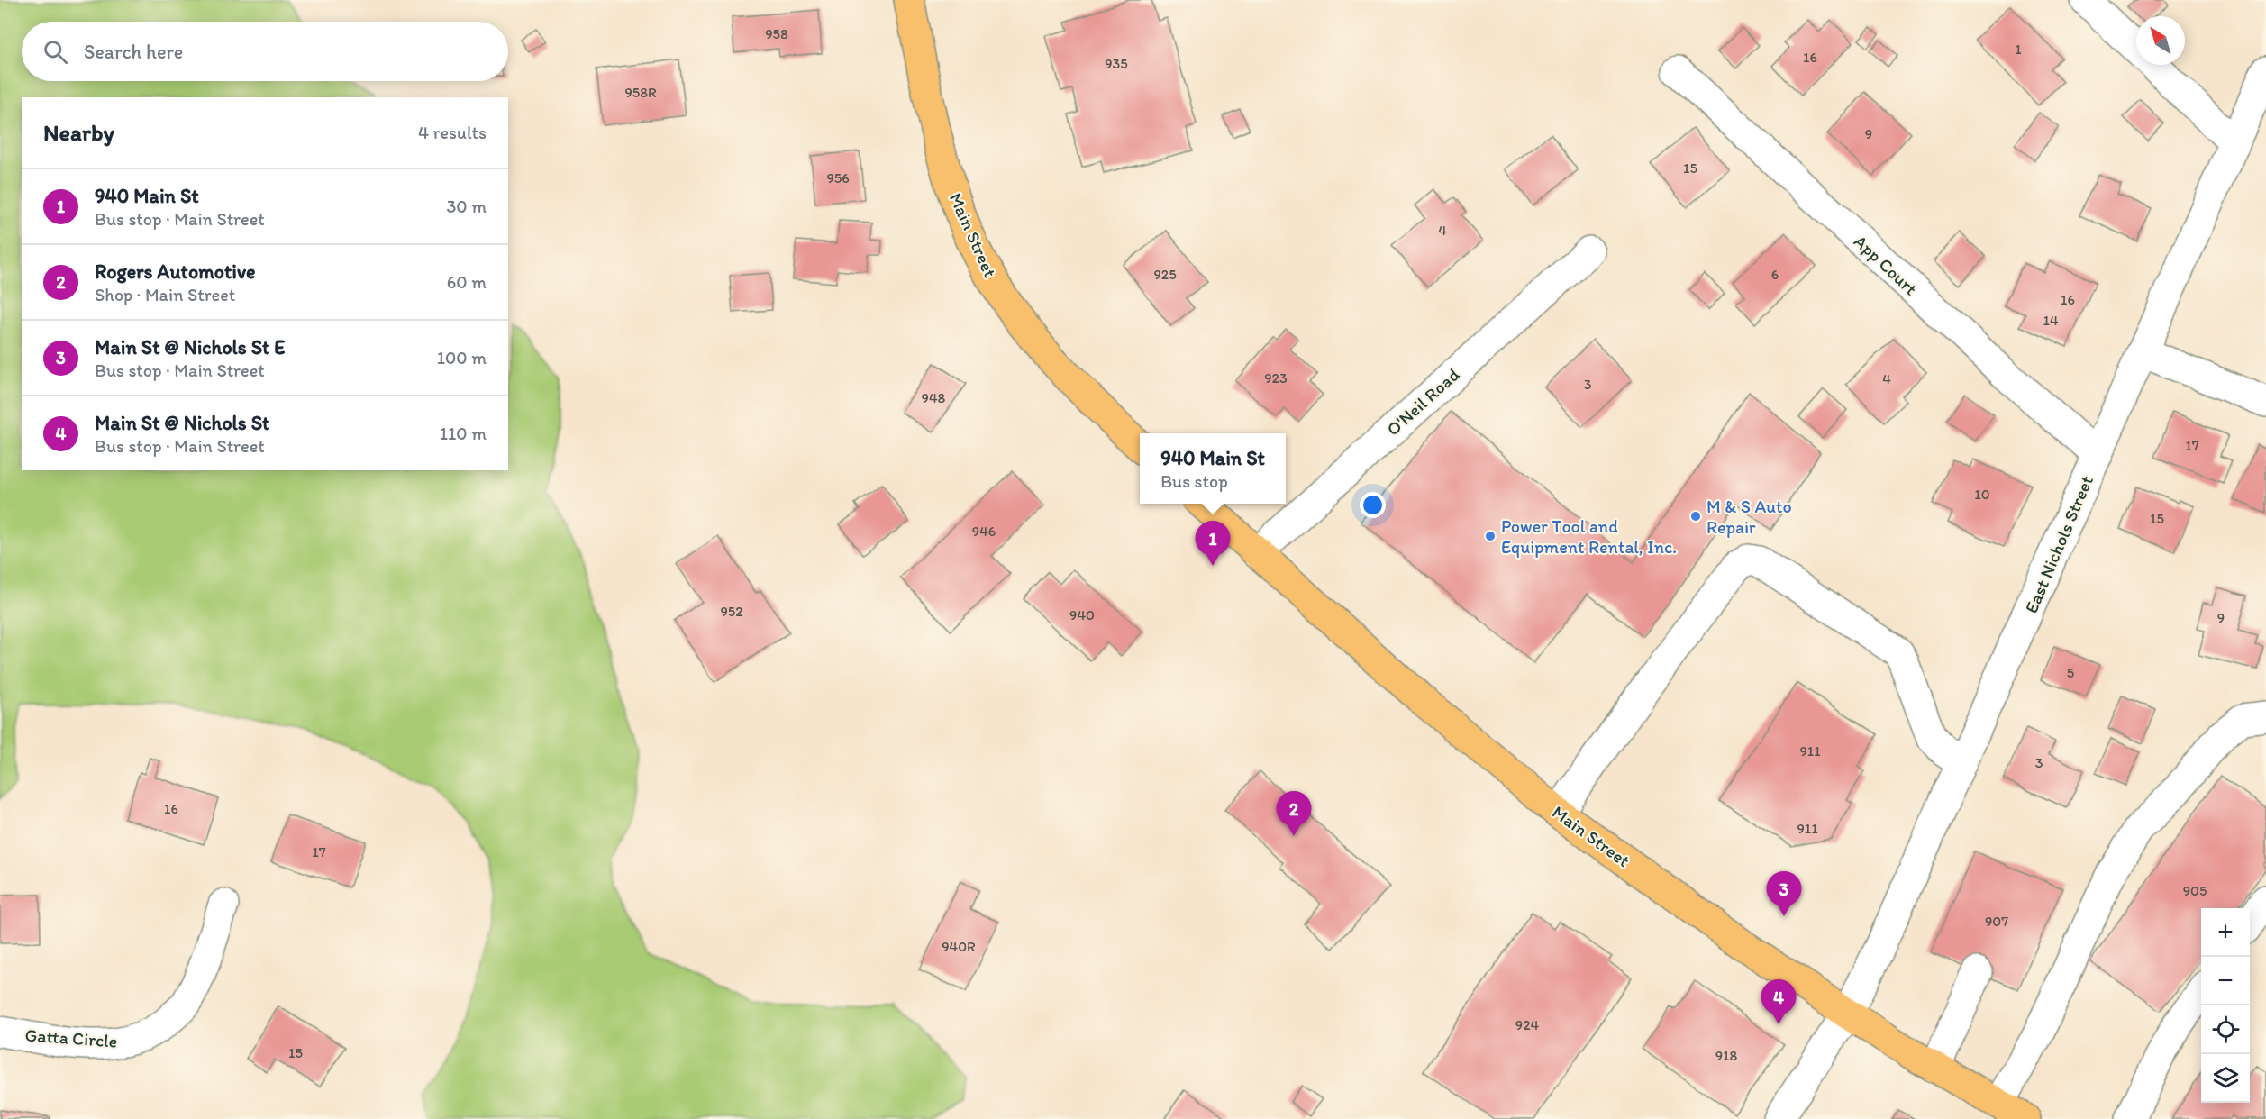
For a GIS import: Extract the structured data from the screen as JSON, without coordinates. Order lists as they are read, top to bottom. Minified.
{"streets":{"main road":["Main Street"],"street":["App Court","O'Neil Road","East Nichols Street","Gatta Circle"]},"crossings":[["Main Street","O'Neil Road"],["Main Street","East Nichols Street"],["App Court","East Nichols Street"]],"places":["M & S Auto Repair","Power Tool and Equipment Rental, Inc."],"house_numbers":["958","1","16","935","958R","9","15","956","4","925","6","16","14","923","4","3","948","17","10","15","946","952","940","9","5","911","3","16","911","17","905","907","940R","924","15","918"],"north":"top left","page":{"search":"Search here","heading":["Nearby","4 results"],"list":[{"mark":"1","name":"940 Main St","note":"Bus stop · Main Street","value":"30 m"},{"mark":"2","name":"Rogers Automotive","note":"Shop · Main Street","value":"60 m"},{"mark":"3","name":"Main St @ Nichols St E","note":"Bus stop · Main Street","value":"100 m"},{"mark":"4","name":"Main St @ Nichols St","note":"Bus stop · Main Street","value":"110 m"}],"popup":["940 Main St","Bus stop"],"pins":["1","2","3","4"],"map_buttons":["+","−"]}}
